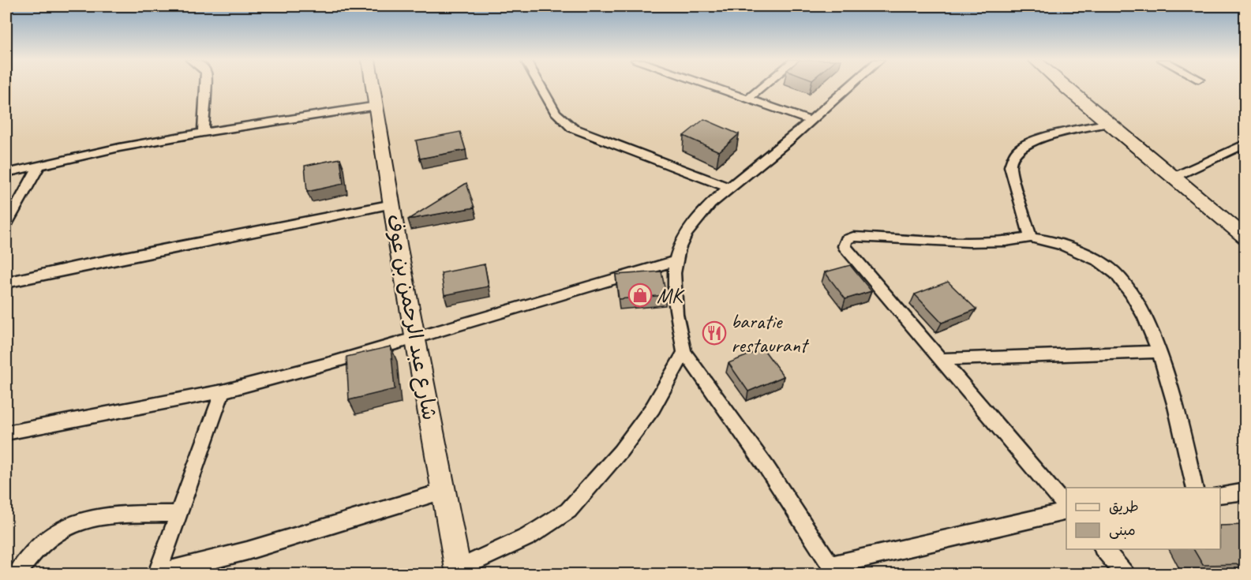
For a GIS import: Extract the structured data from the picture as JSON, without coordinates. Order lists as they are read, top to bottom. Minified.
{"streets":{"street":["شارع عبد الرحمن بن عوف"]},"places":{"shop":["MK"],"restaurant":["baratie restaurant"]},"legend":["طريق","مبنى"]}
